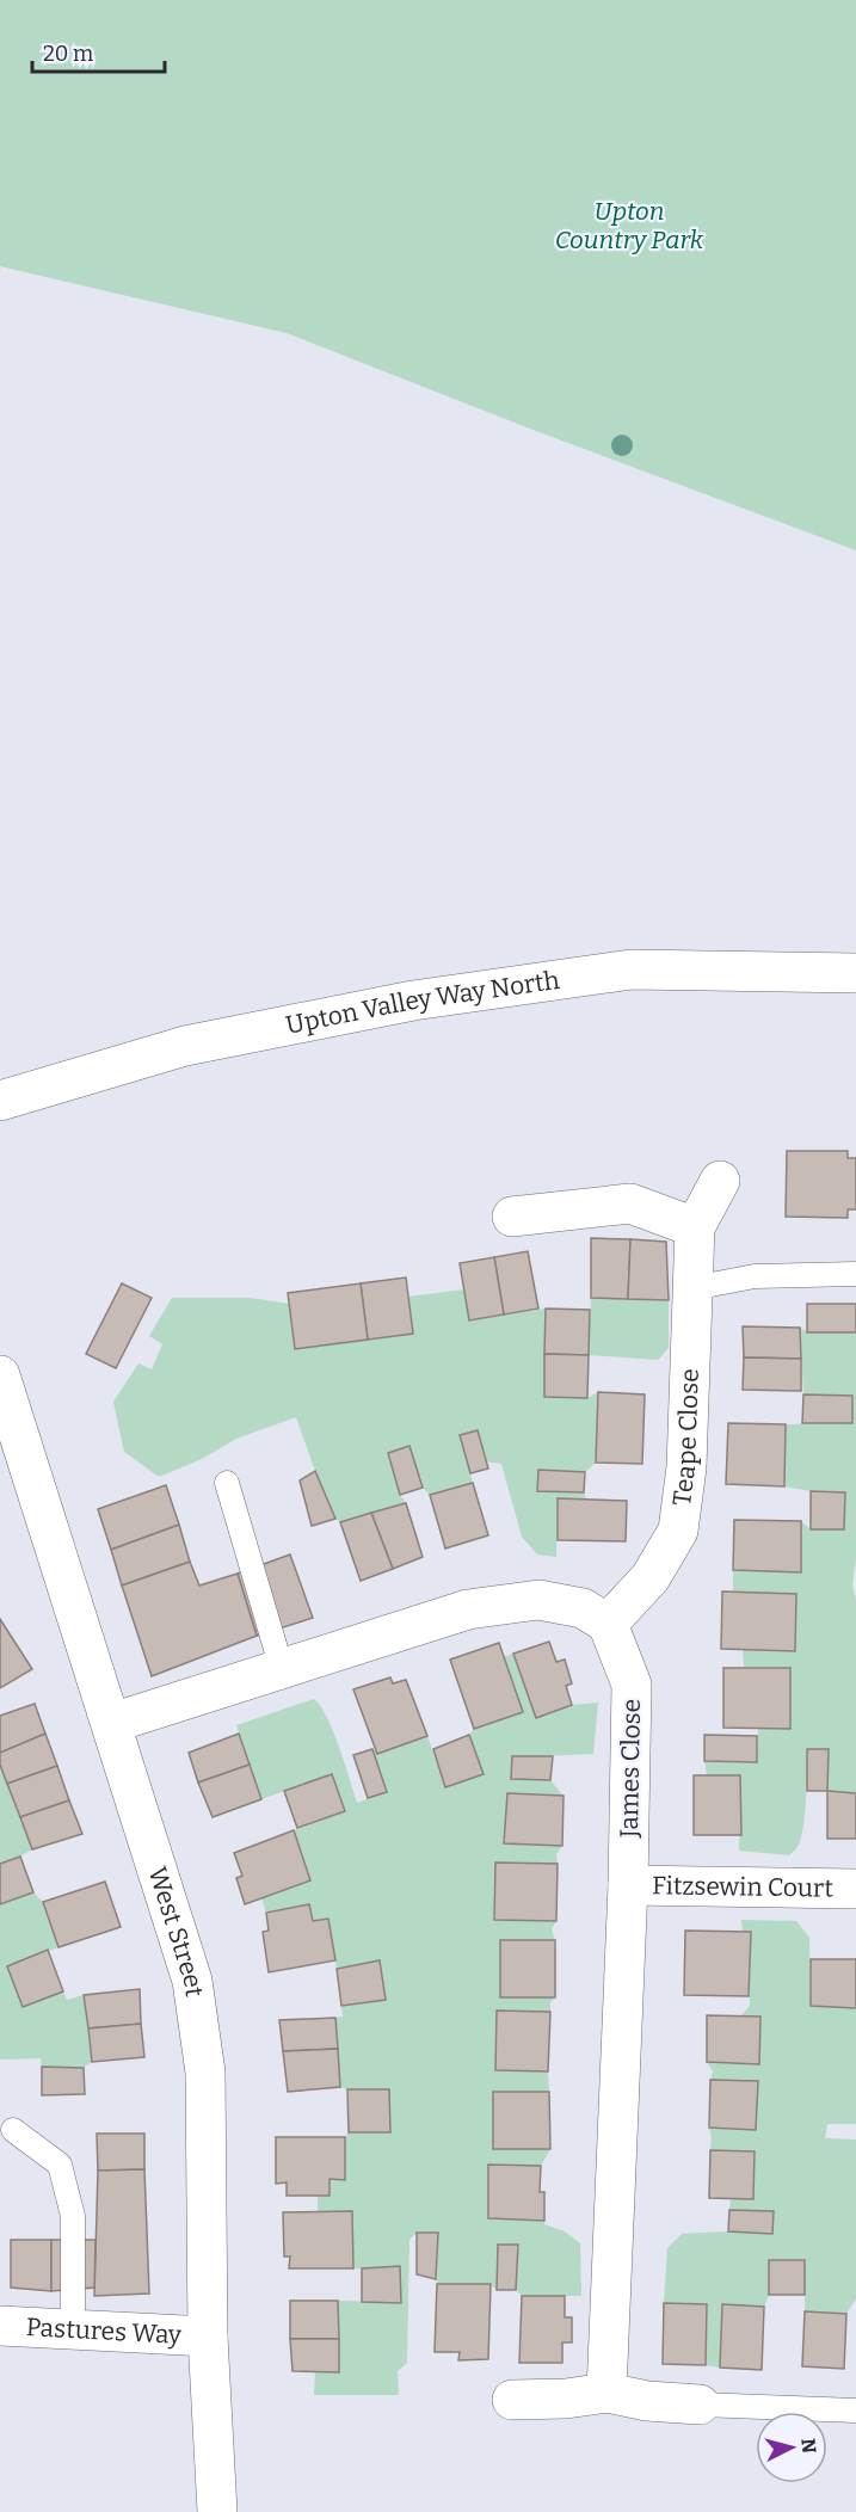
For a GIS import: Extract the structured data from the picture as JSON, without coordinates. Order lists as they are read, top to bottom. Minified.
{"streets":{"street":["Upton Valley Way North","Teape Close","James Close","Fitzsewin Court","West Street","Pastures Way"]},"crossings":[["Teape Close","James Close"],["James Close","Fitzsewin Court"],["West Street","Pastures Way"]],"parks":["Upton Country Park"],"scale_bar":"20 m","north":"right"}
